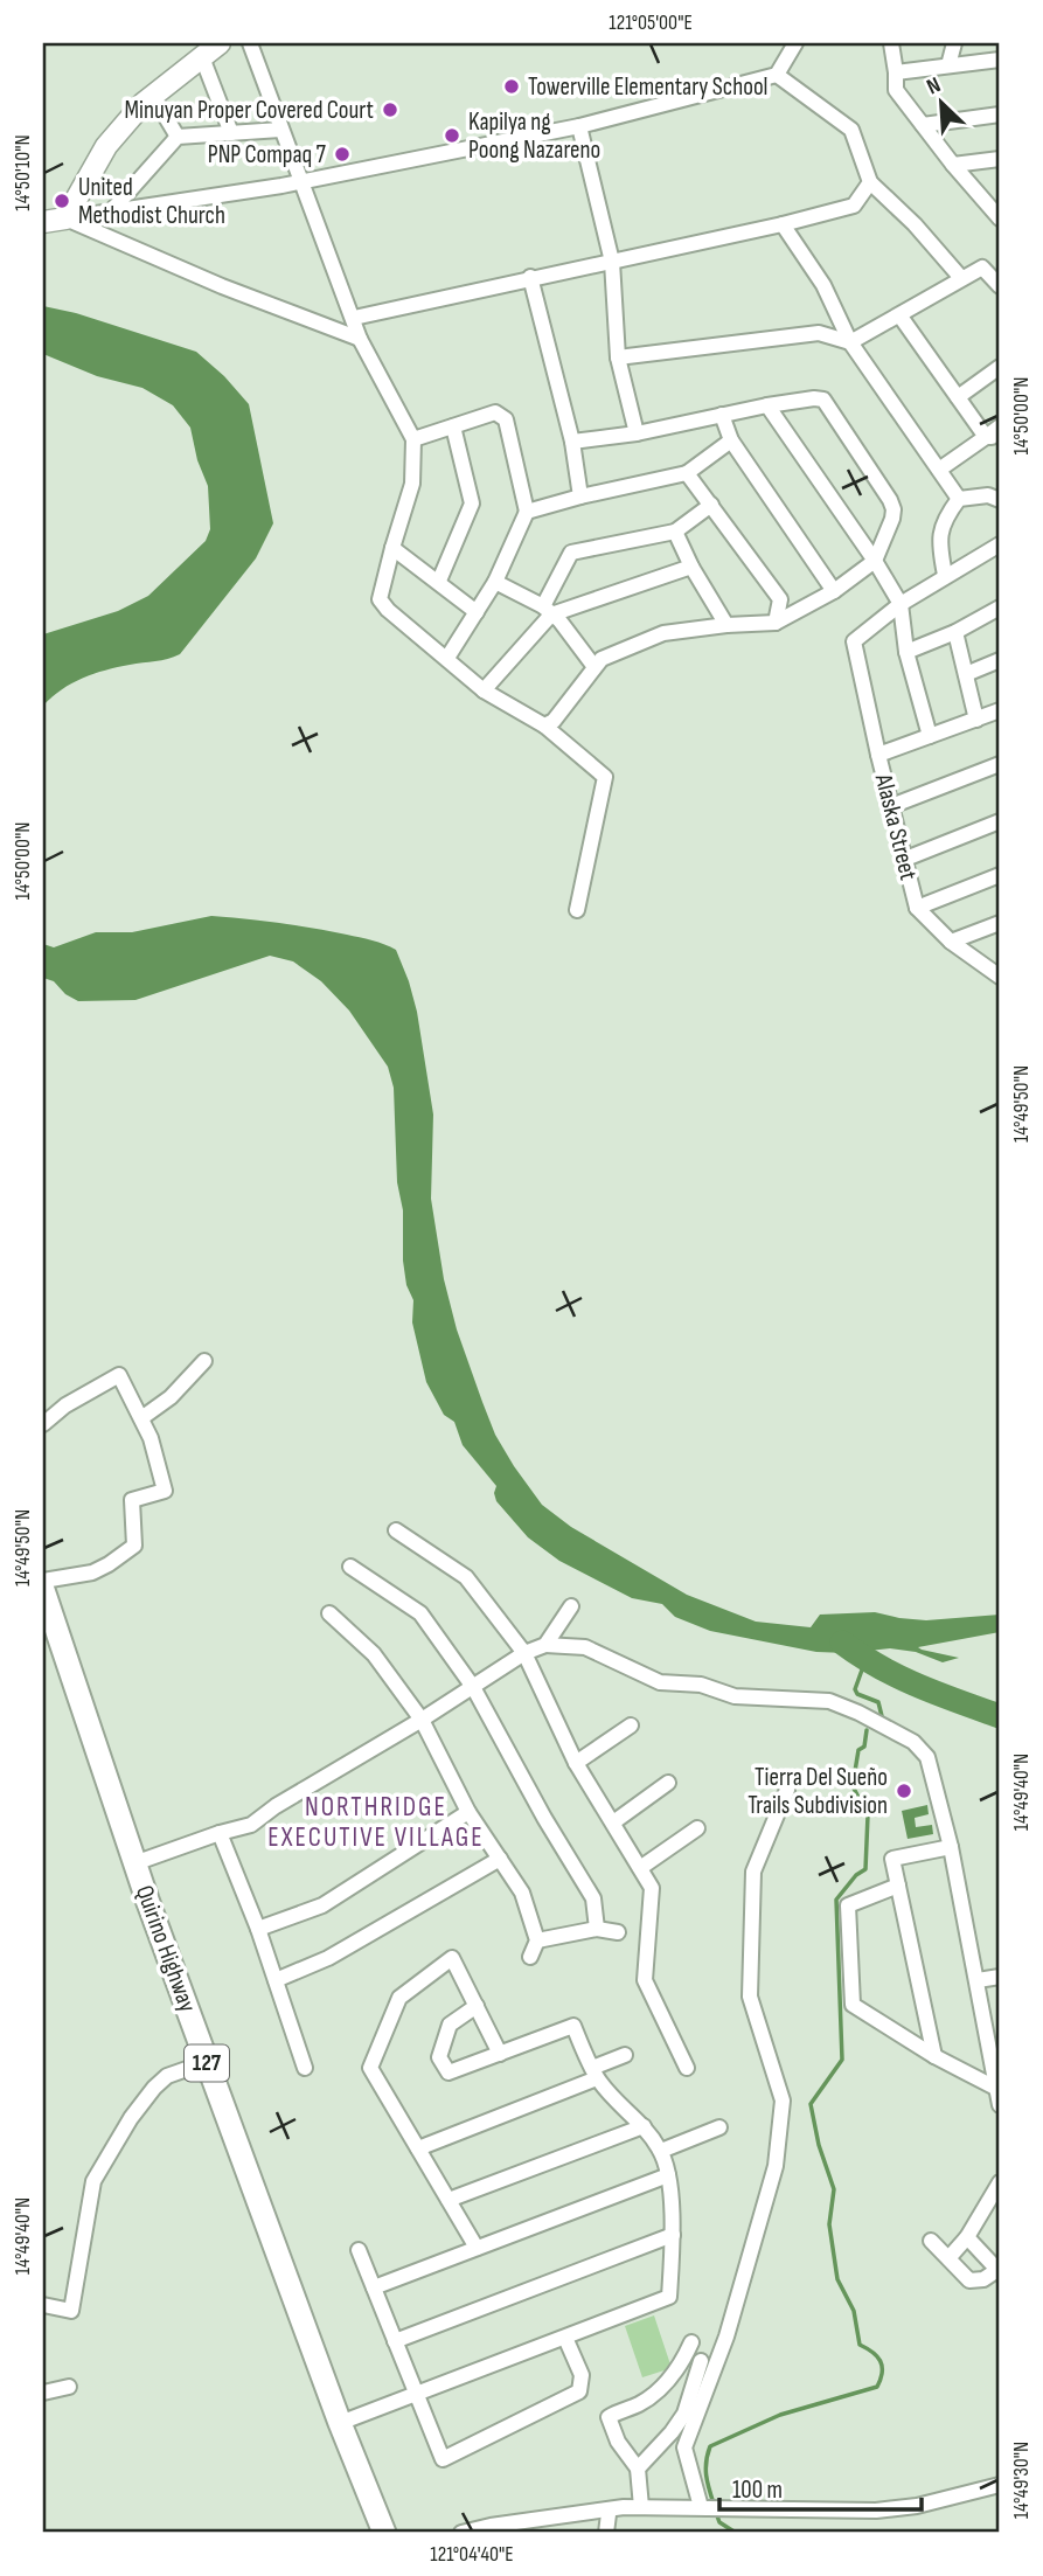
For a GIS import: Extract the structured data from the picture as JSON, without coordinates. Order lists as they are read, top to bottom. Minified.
{"streets":{"main road":["Quirino Highway","127"],"street":["Alaska Street"]},"districts":["NORTHRIDGE EXECUTIVE VILLAGE"],"places":["Towerville Elementary School","Minuyan Proper Covered Court","Kapilya ng Poong Nazareno","PNP Compaq 7","United Methodist Church","Tierra Del Sueño Trails Subdivision"],"scale_bar":"100 m","north":"top left","coordinates":["121°05'00\"E","14°50'10\"N","14°50'00\"N","14°49'50\"N","14°49'40\"N","14°49'30\"N","121°04'40\"E"]}
